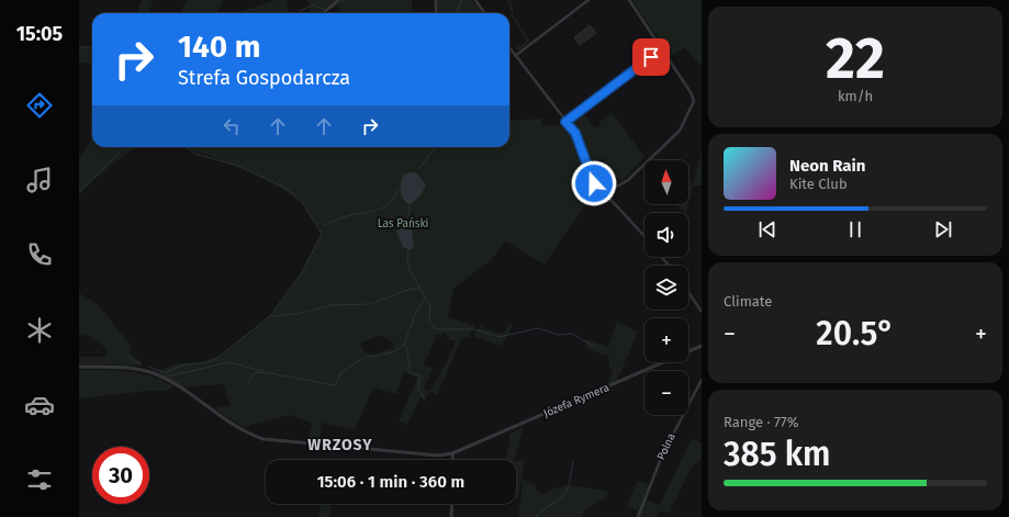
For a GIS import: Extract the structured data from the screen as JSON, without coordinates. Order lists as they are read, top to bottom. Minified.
{"streets":{"street":["Józefa Rymera","Polna"]},"districts":["WRZOSY"],"parks":["Las Pański"],"north":"top","page":{"tabs":"15:05","tile":[["22","km/h"],"Climate",["Range · 77%","385 km"]],"turn":["140 m","Strefa Gospodarcza"],"song":["Neon Rain","Kite Club"],"map_buttons":["+","−"],"heat":["−","20.5°","+"],"limit":"30","trip":"15:06 · 1 min · 360 m"}}
